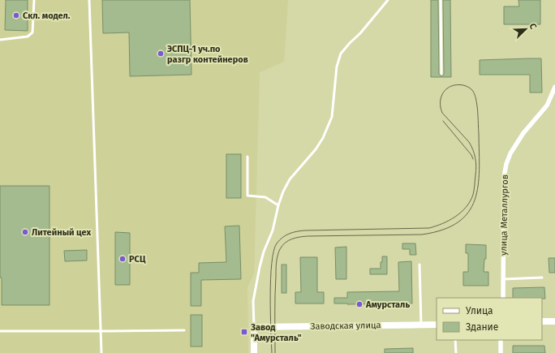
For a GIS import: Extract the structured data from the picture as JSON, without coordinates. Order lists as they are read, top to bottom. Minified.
{"streets":{"street":["улица Металлургов","Заводская улица"]},"places":{"other":["Скл. модел.","ЭСПЦ-1 уч.по разгр контейнеров","Литейный цех","РСЦ","Амурсталь"],"transit":["Завод \"Амурсталь\""]},"legend":["Улица","Здание"],"north":"top right"}
